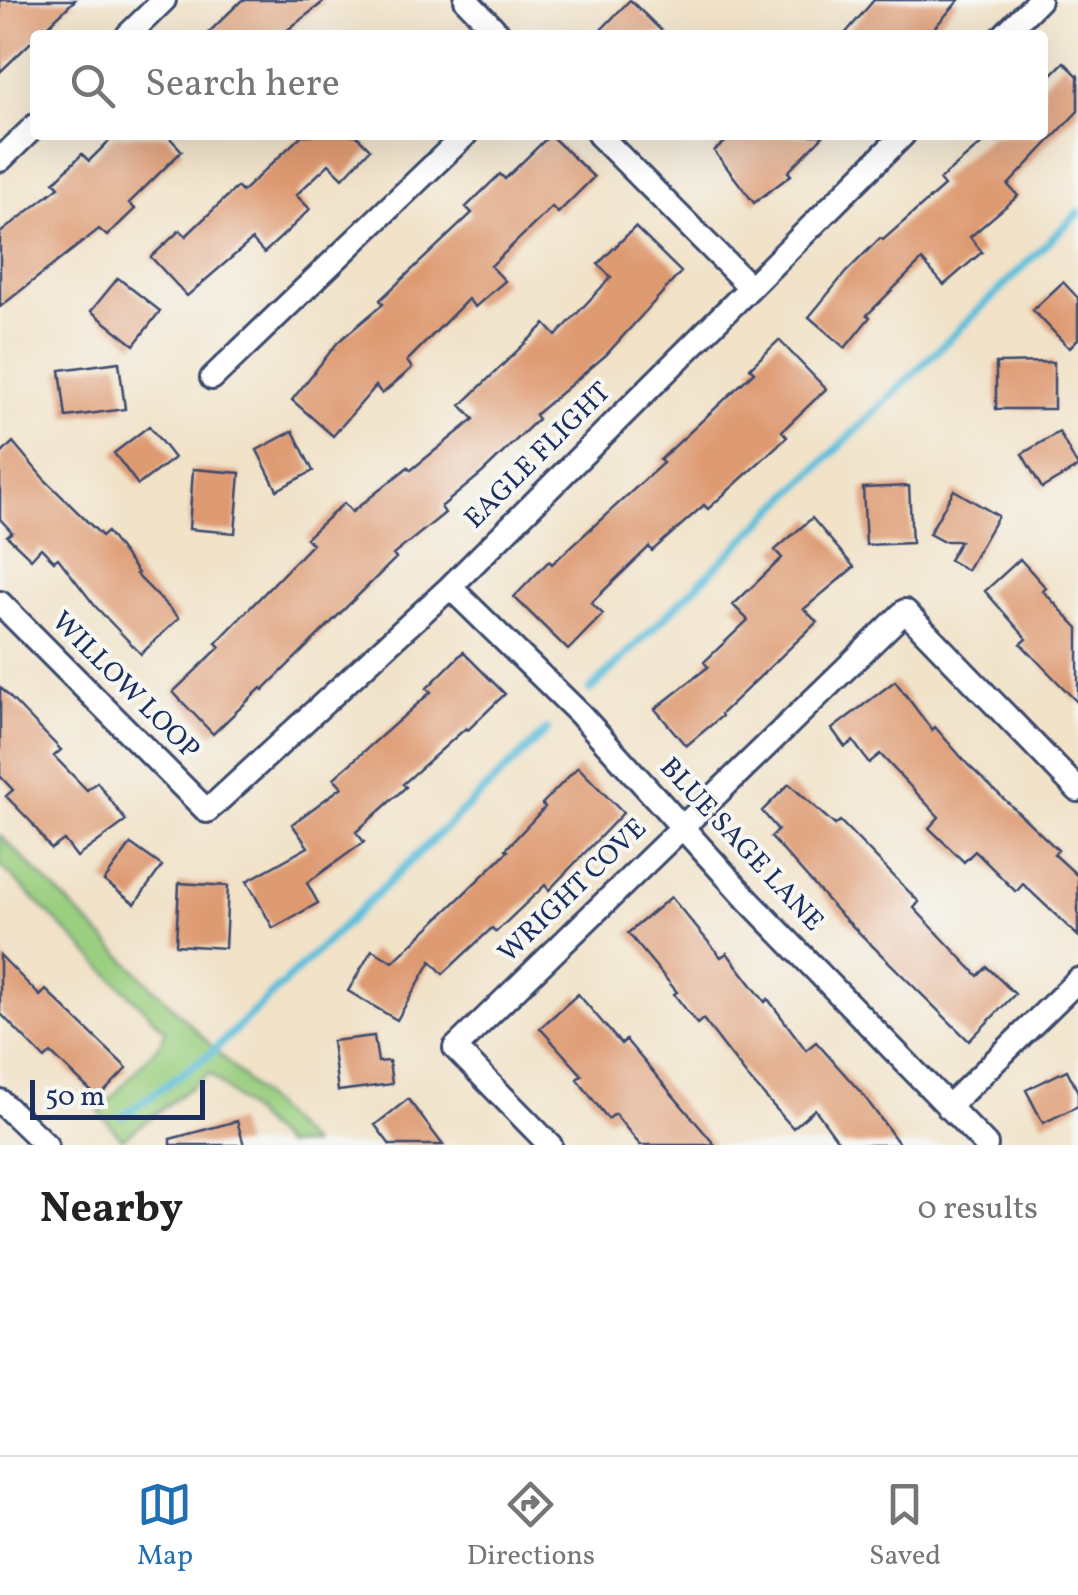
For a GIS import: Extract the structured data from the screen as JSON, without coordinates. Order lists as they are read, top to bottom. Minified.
{"streets":{"street":["EAGLE FLIGHT","WILLOW LOOP","BLUE SAGE LANE","WRIGHT COVE"]},"crossings":[["EAGLE FLIGHT","WILLOW LOOP"],["EAGLE FLIGHT","BLUE SAGE LANE"],["BLUE SAGE LANE","WRIGHT COVE"]],"scale_bar":"50 m","page":{"search":"Search here","scale":"50 m","heading":["Nearby","0 results"],"nav":["Map","Directions","Saved"]}}
